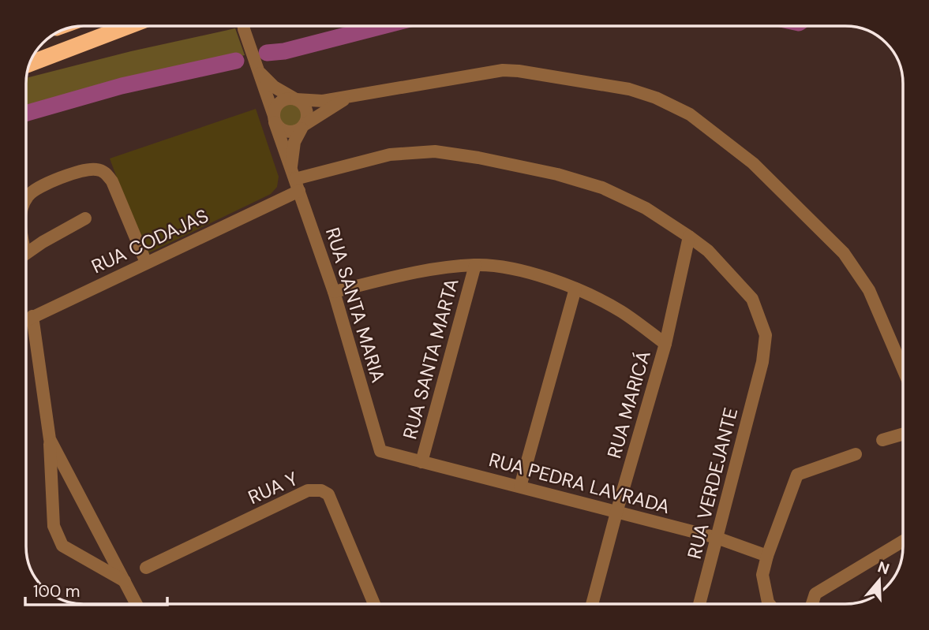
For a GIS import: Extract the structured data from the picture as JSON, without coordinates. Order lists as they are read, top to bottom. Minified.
{"streets":{"street":["RUA CODAJAS","RUA SANTA MARIA","RUA SANTA MARTA","RUA MARICÁ","RUA PEDRA LAVRADA","RUA VERDEJANTE","RUA Y"]},"crossings":[["RUA CODAJAS","RUA SANTA MARIA"],["RUA CODAJAS","RUA MARICÁ"],["RUA CODAJAS","RUA VERDEJANTE"],["RUA SANTA MARIA","RUA PEDRA LAVRADA"],["RUA SANTA MARTA","RUA PEDRA LAVRADA"],["RUA MARICÁ","RUA PEDRA LAVRADA"],["RUA MARICÁ","RUA VERDEJANTE"],["RUA PEDRA LAVRADA","RUA VERDEJANTE"]],"scale_bar":"100 m","north":"top"}
